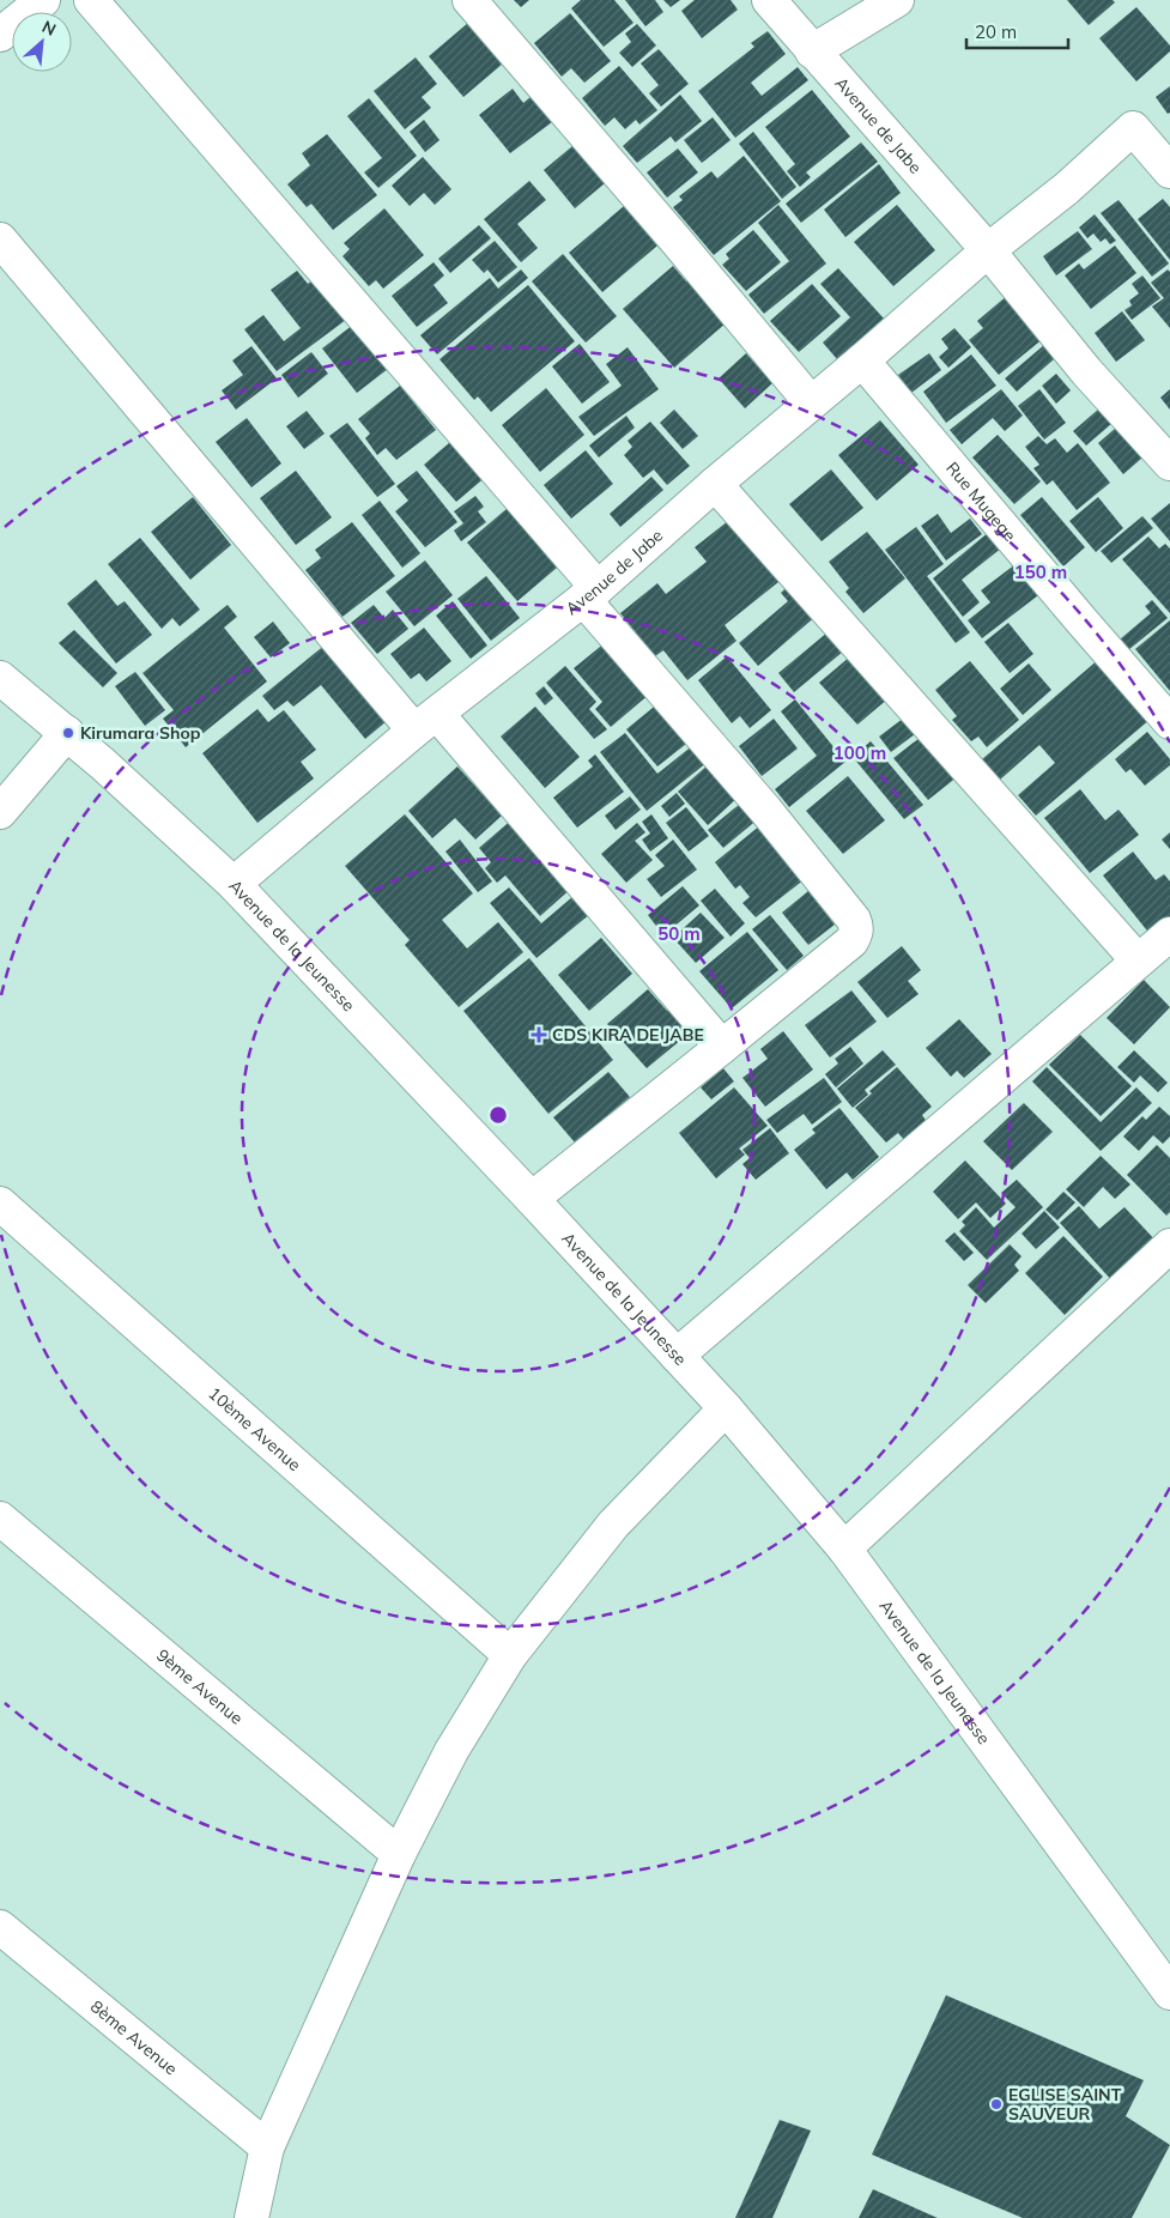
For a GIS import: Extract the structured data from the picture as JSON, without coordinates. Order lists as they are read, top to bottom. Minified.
{"streets":{"street":["Avenue de Jabe","Rue Mugege","Avenue de la Jeunesse","10ème Avenue","9ème Avenue","8ème Avenue"]},"crossings":[["Avenue de Jabe","Rue Mugege"],["Avenue de Jabe","Avenue de la Jeunesse"]],"places":{"other":["Kirumara Shop","EGLISE SAINT SAUVEUR"],"health":["CDS KIRA DE JABE"]},"scale_bar":"20 m","north":"top right","rings":["150 m","100 m","50 m"]}
